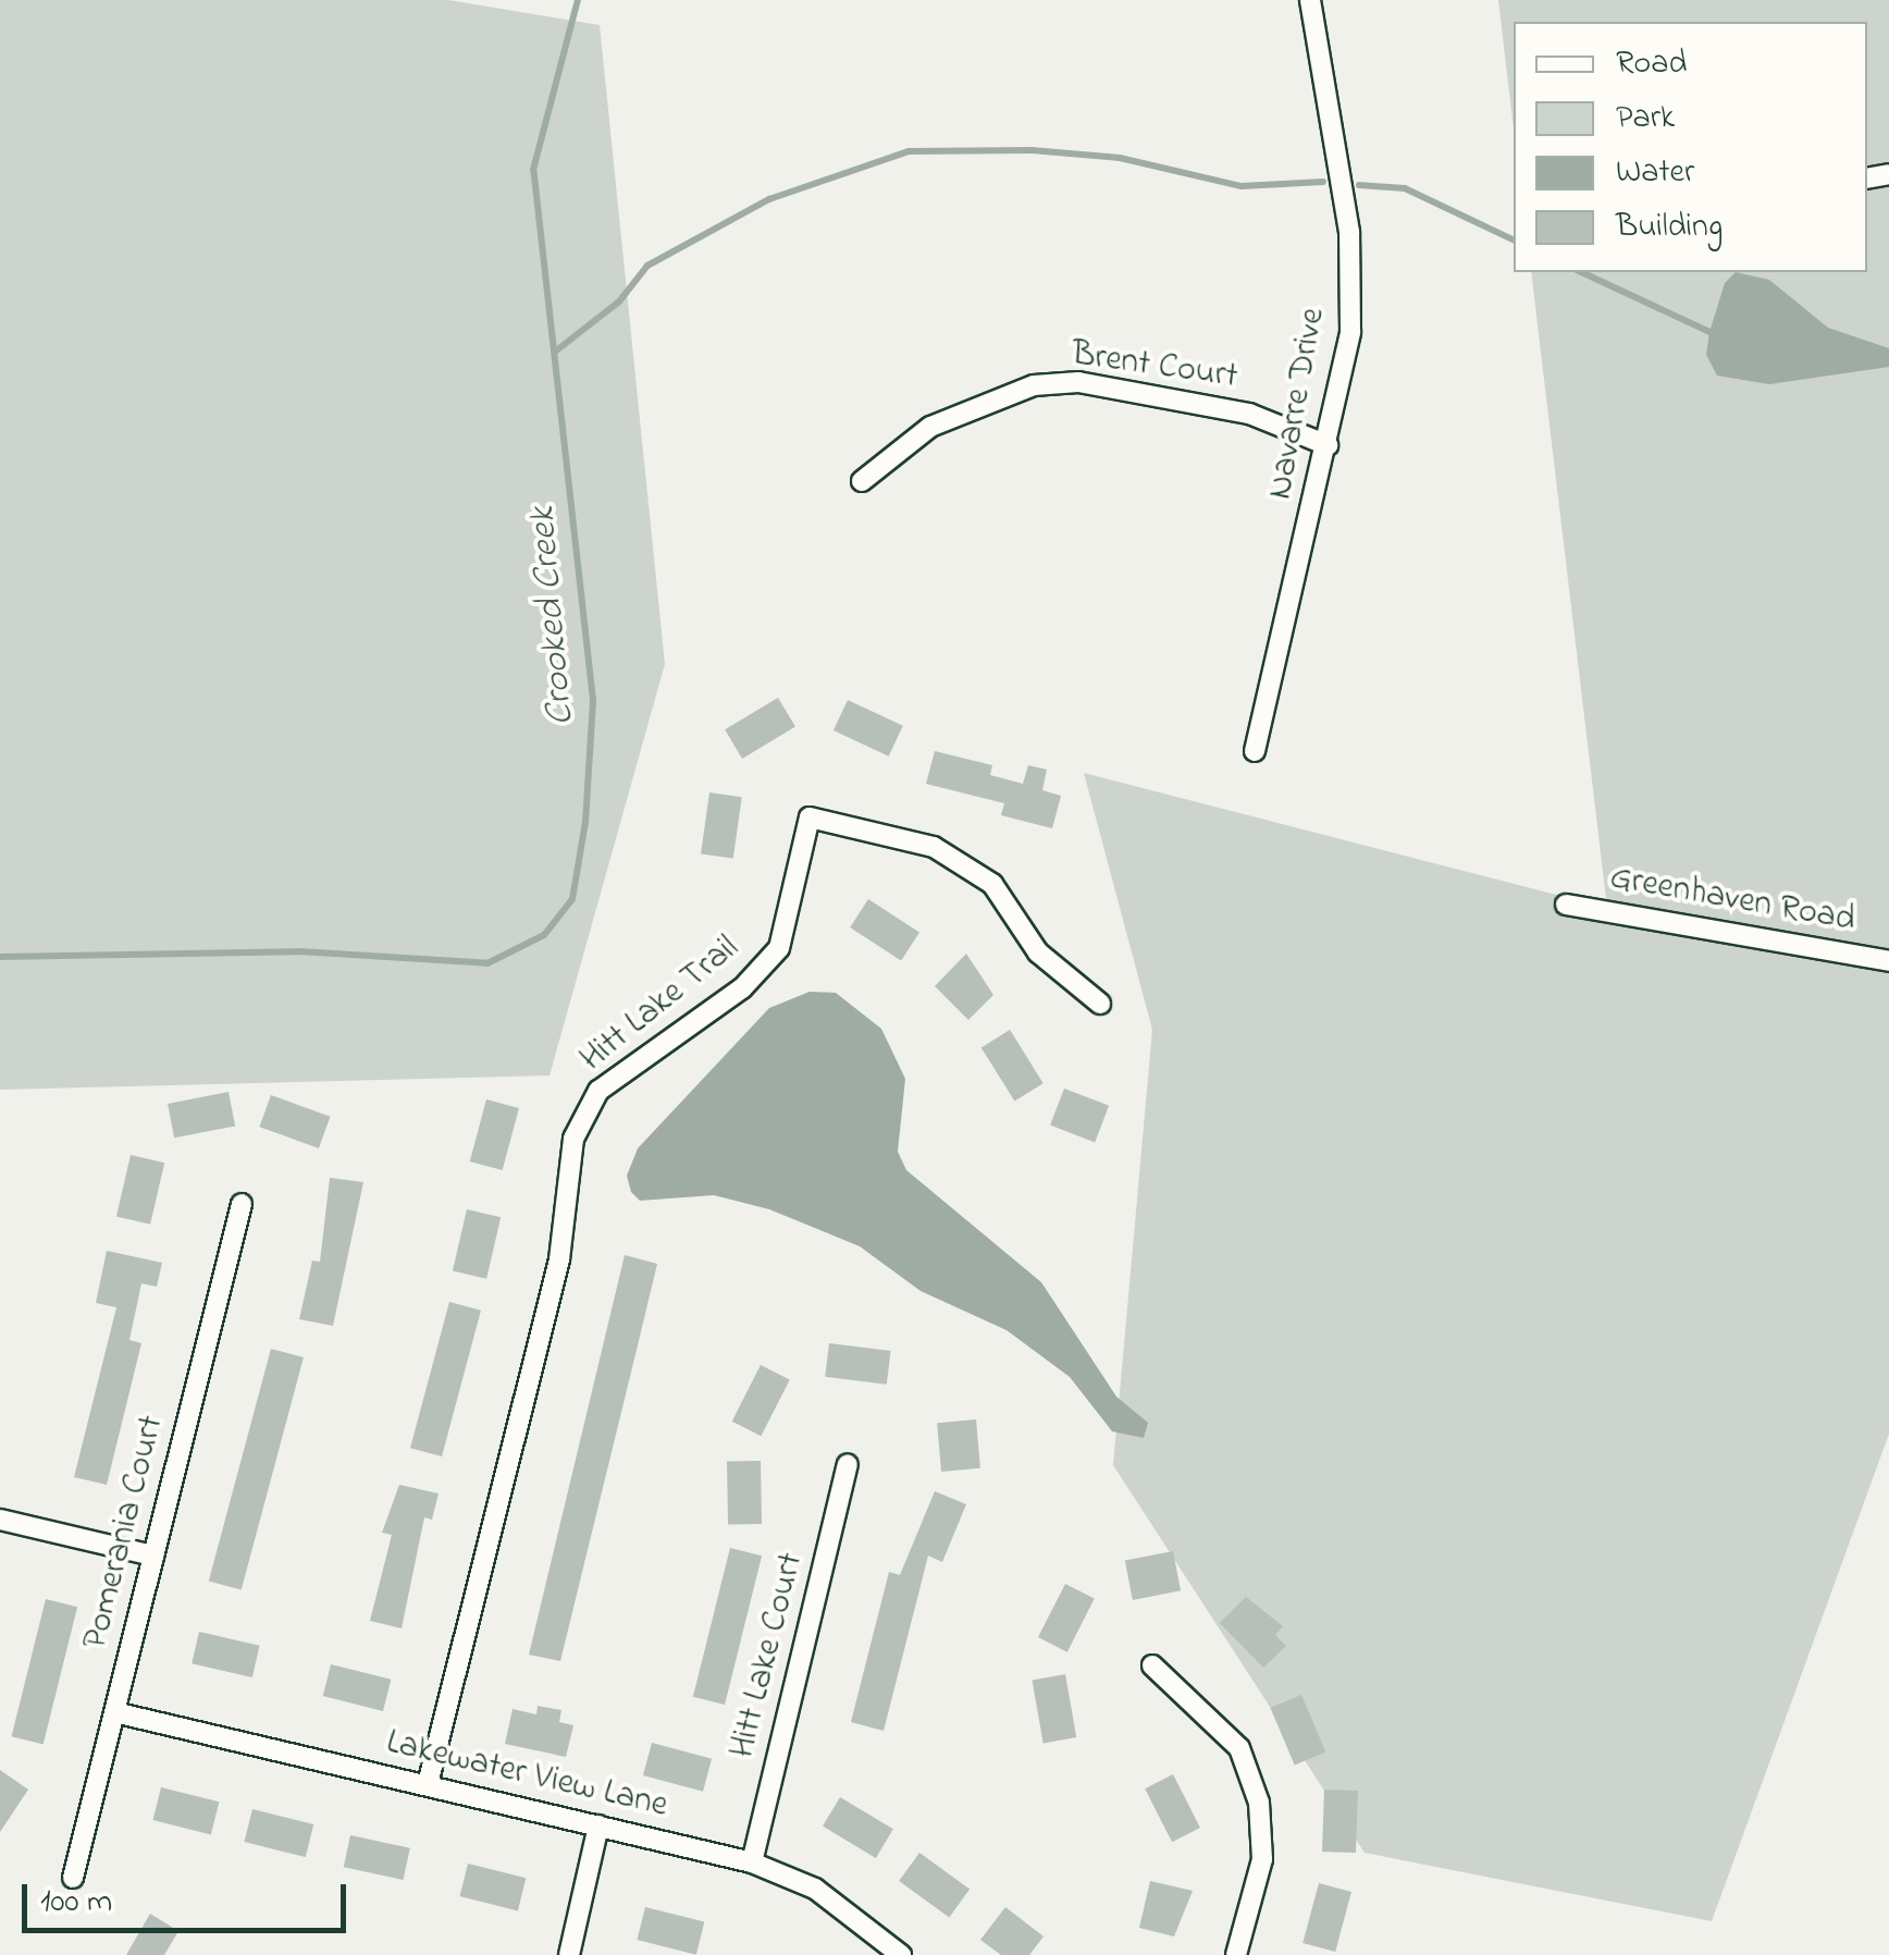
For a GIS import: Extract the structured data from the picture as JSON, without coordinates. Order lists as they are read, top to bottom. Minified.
{"streets":{"street":["Brent Court","Navarre Drive","Greenhaven Road","Hitt Lake Trail","Pomerania Court","Hitt Lake Court","Lakewater View Lane"]},"crossings":[["Brent Court","Navarre Drive"],["Hitt Lake Trail","Lakewater View Lane"],["Pomerania Court","Lakewater View Lane"],["Hitt Lake Court","Lakewater View Lane"]],"water":["Crooked Creek"],"legend":["Road","Park","Water","Building"],"scale_bar":"100 m"}
